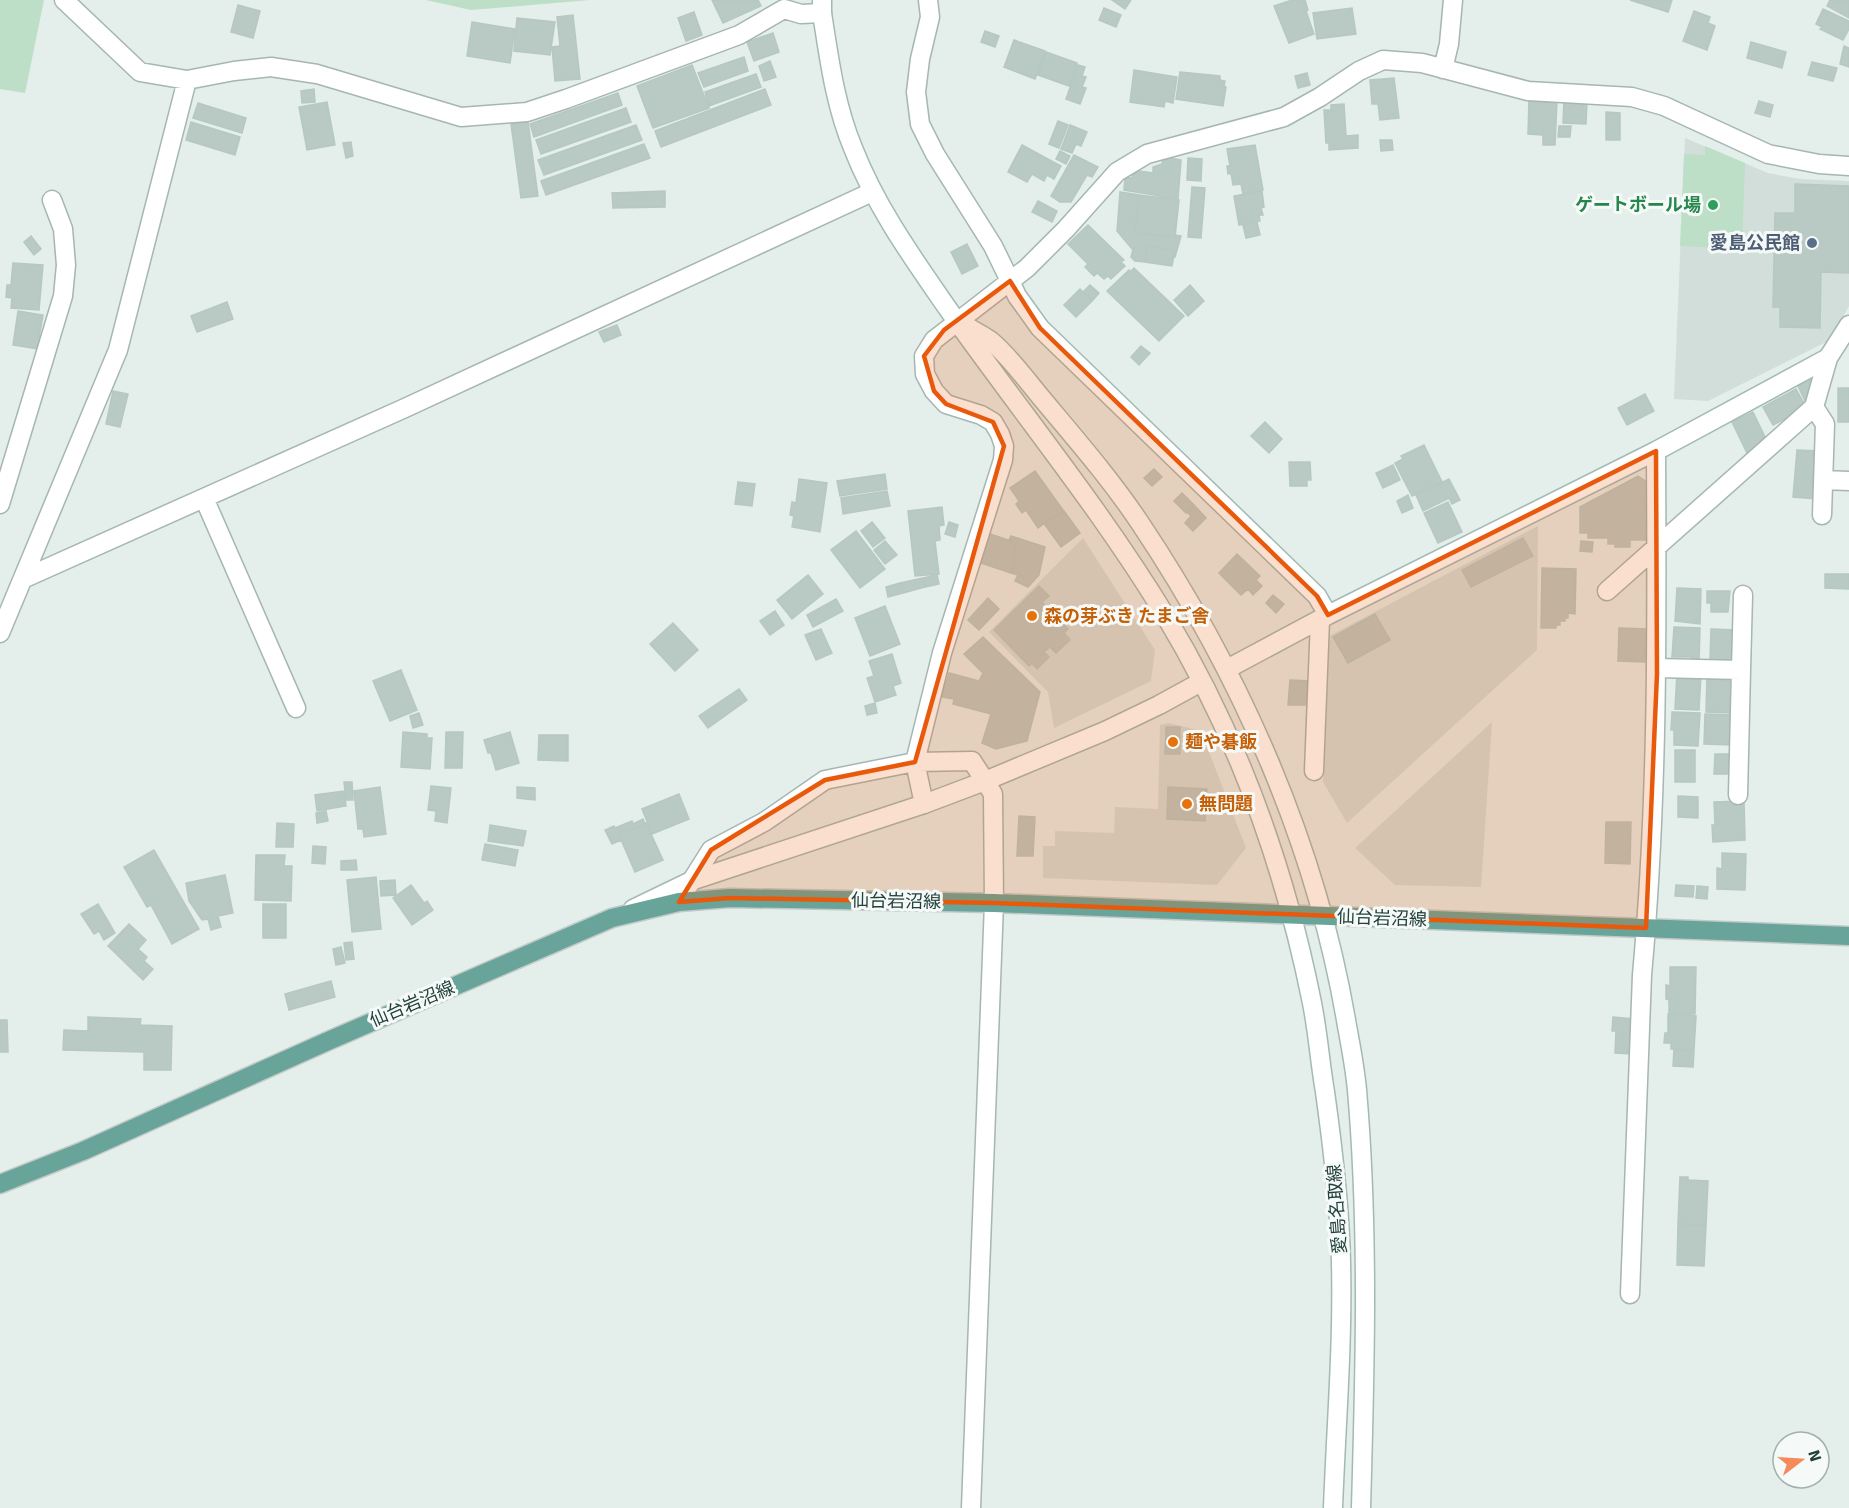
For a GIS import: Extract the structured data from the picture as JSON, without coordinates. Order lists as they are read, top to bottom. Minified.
{"streets":{"main road":["仙台岩沼線"],"street":["愛島名取線"]},"crossings":[["仙台岩沼線","愛島名取線"]],"places":["ゲートボール場","愛島公民館","森の芽ぶき たまご舎","麺や碁飯","無問題"],"north":"right"}
